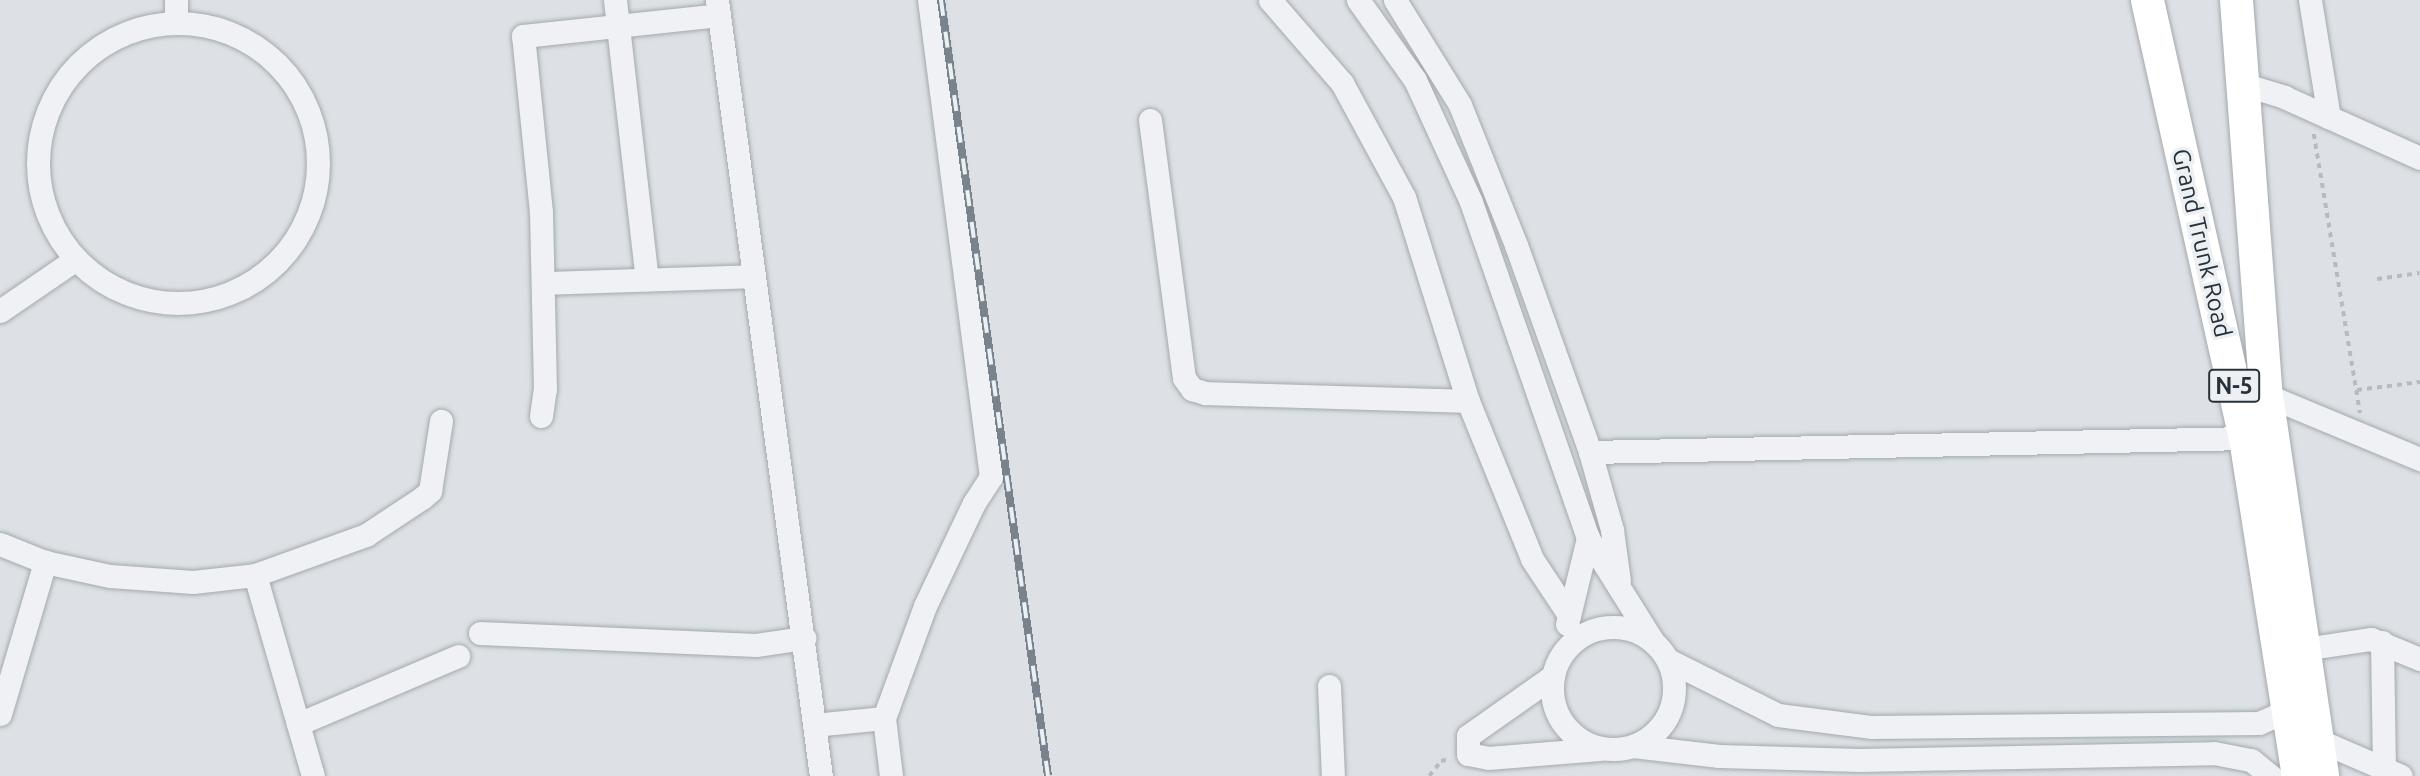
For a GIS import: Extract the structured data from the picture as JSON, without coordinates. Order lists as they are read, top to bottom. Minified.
{"streets":{"highway":["Grand Trunk Road","N-5"]}}
